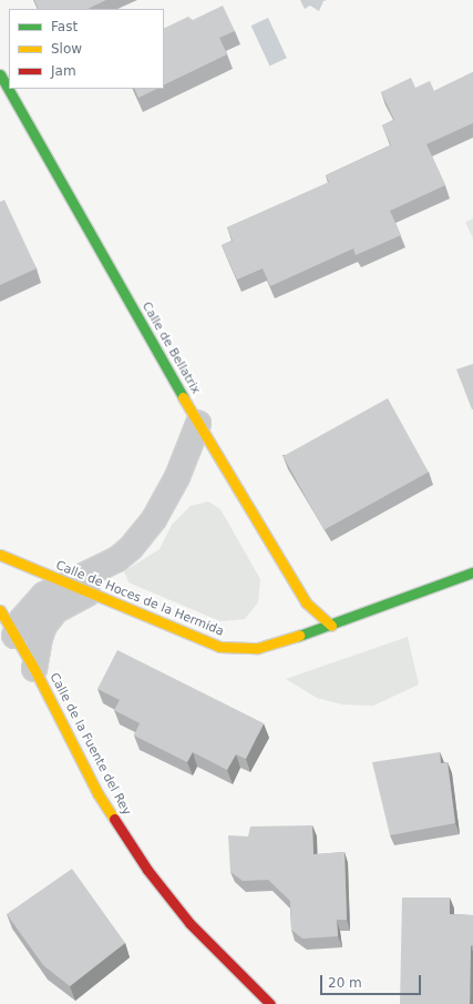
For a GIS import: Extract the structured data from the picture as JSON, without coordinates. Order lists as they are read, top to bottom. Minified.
{"streets":{"street":["Calle de Bellatrix","Calle de Hoces de la Hermida","Calle de la Fuente del Rey"]},"crossings":[["Calle de Bellatrix","Calle de Hoces de la Hermida"]],"legend":["Fast","Slow","Jam"],"scale_bar":"20 m"}
